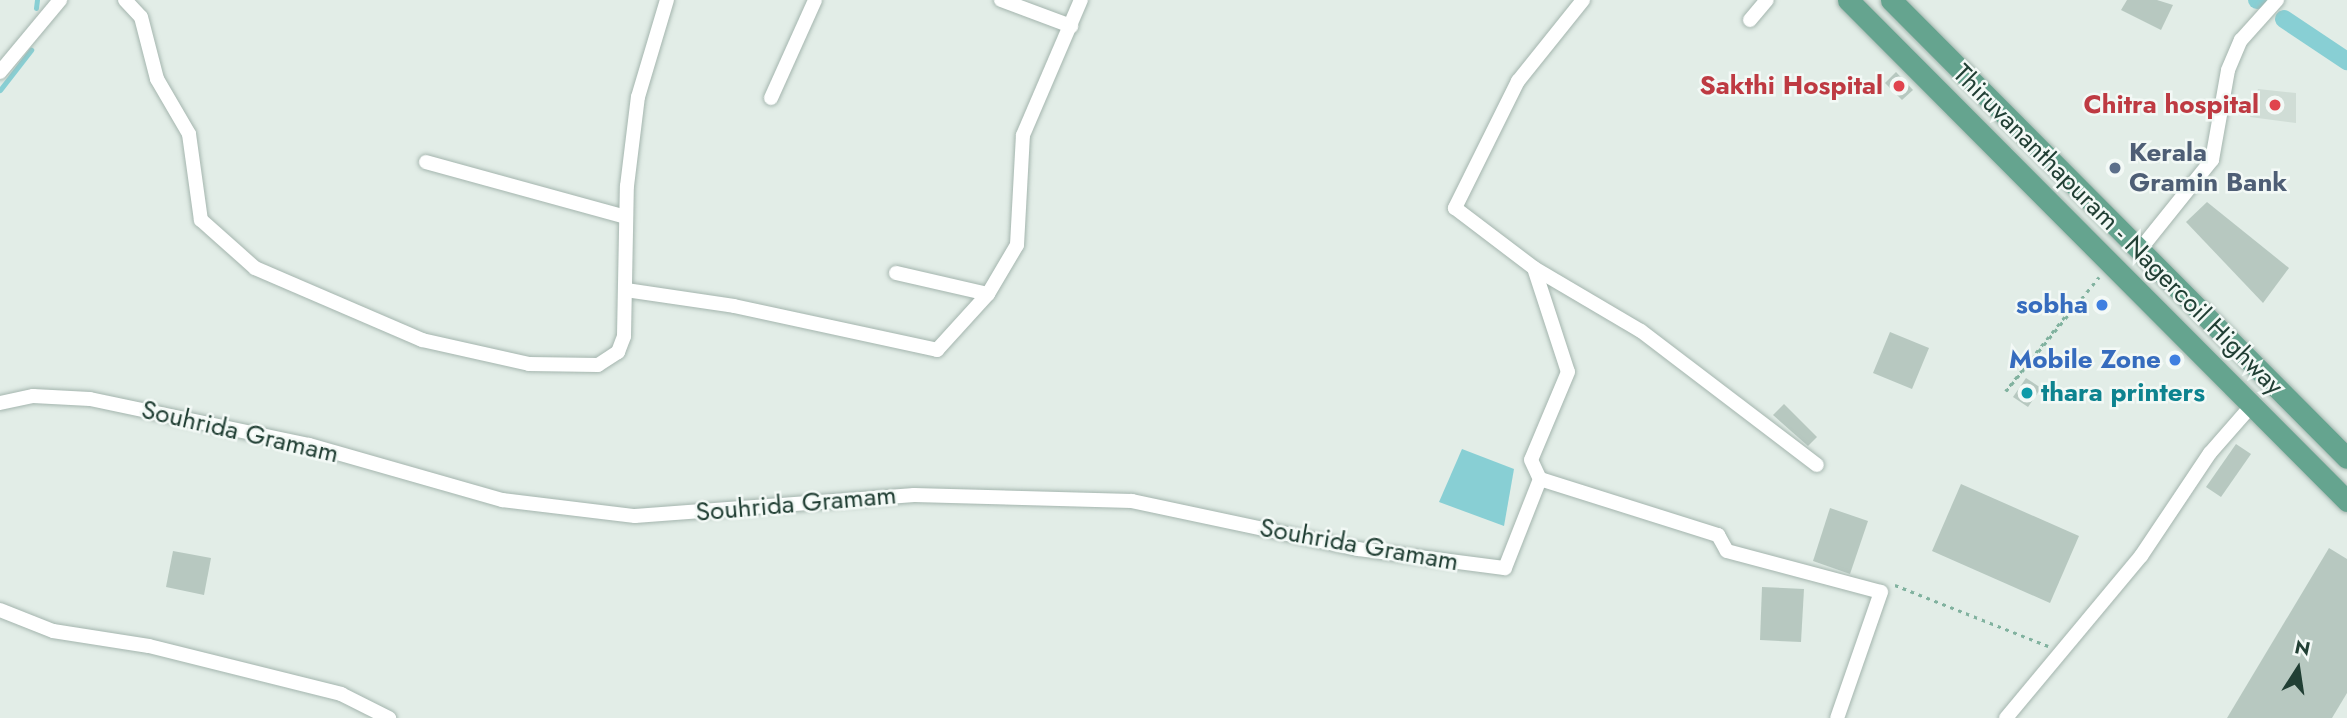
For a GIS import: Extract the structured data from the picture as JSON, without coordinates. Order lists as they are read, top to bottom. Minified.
{"streets":{"main road":["Thiruvananthapuram - Nagercoil Highway"],"street":["Souhrida Gramam"]},"places":["Sakthi Hospital","Chitra hospital","Kerala Gramin Bank","sobha","Mobile Zone","thara printers"],"north":"top"}
